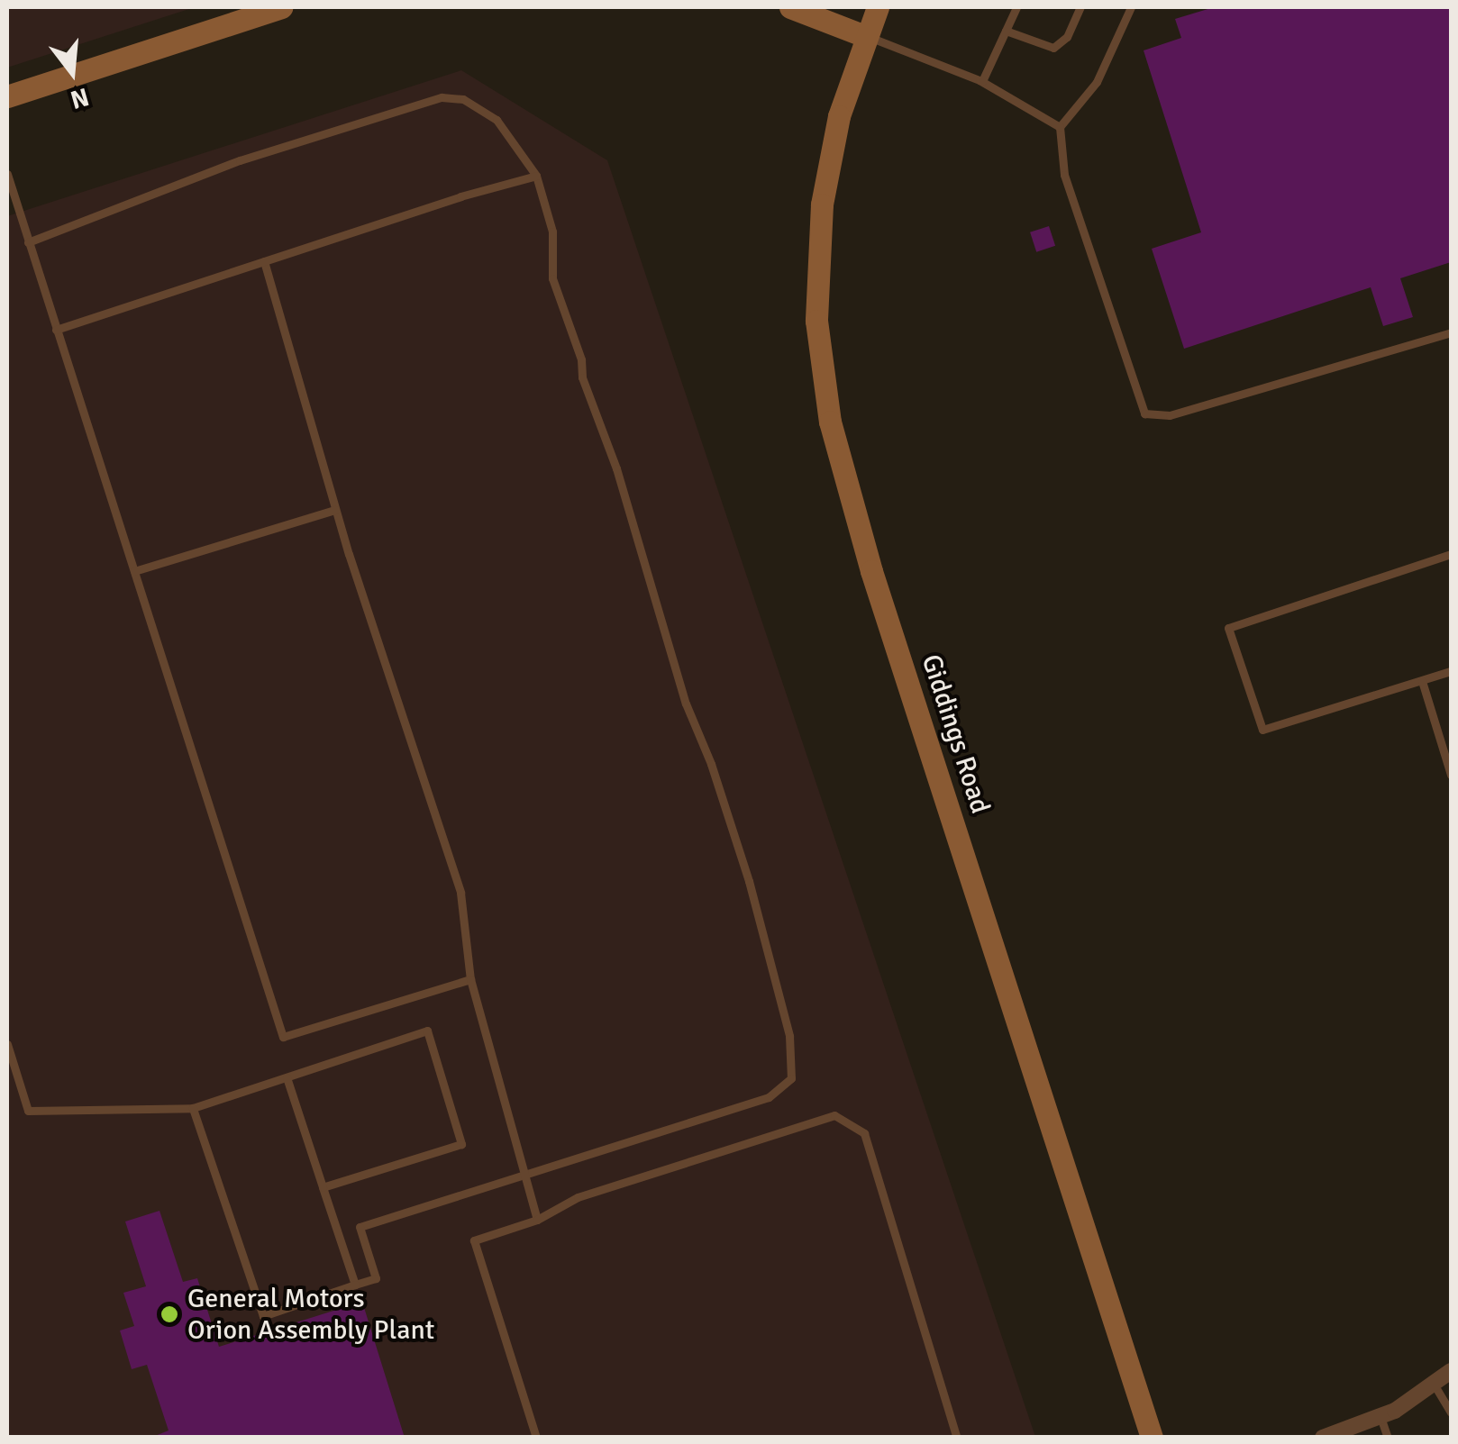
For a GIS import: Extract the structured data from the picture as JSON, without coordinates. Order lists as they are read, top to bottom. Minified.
{"streets":{"main road":["Giddings Road"]},"places":["General Motors Orion Assembly Plant"],"north":"bottom"}
